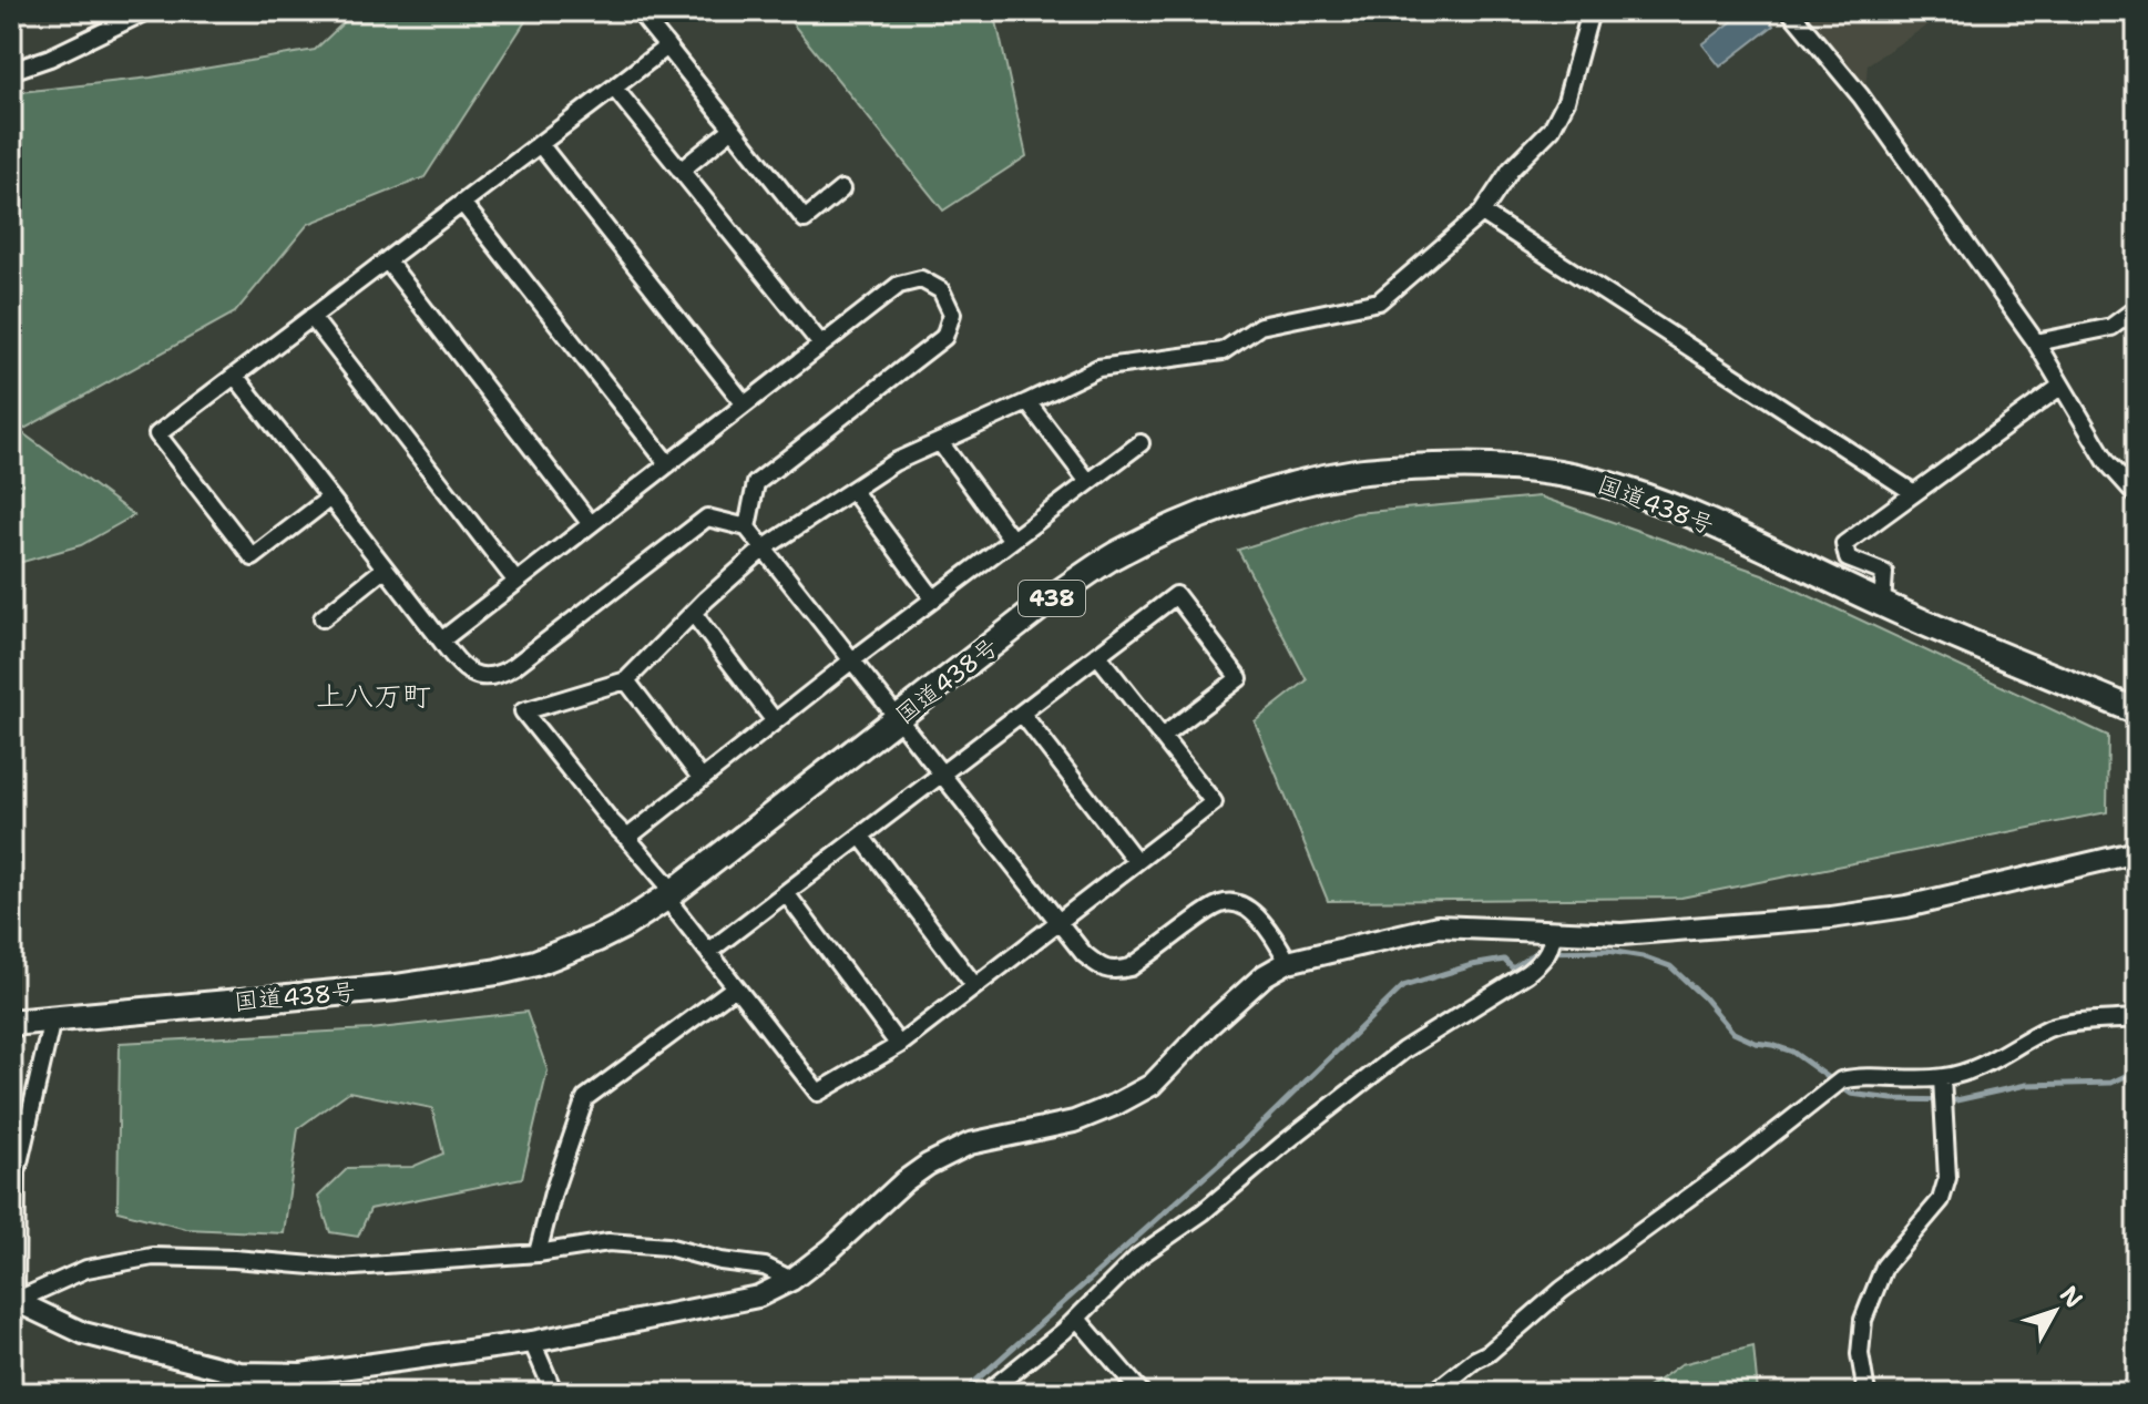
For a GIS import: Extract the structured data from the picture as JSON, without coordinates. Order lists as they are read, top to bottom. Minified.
{"streets":{"highway":["国道438号","438"]},"districts":["上八万町"],"north":"top right"}
